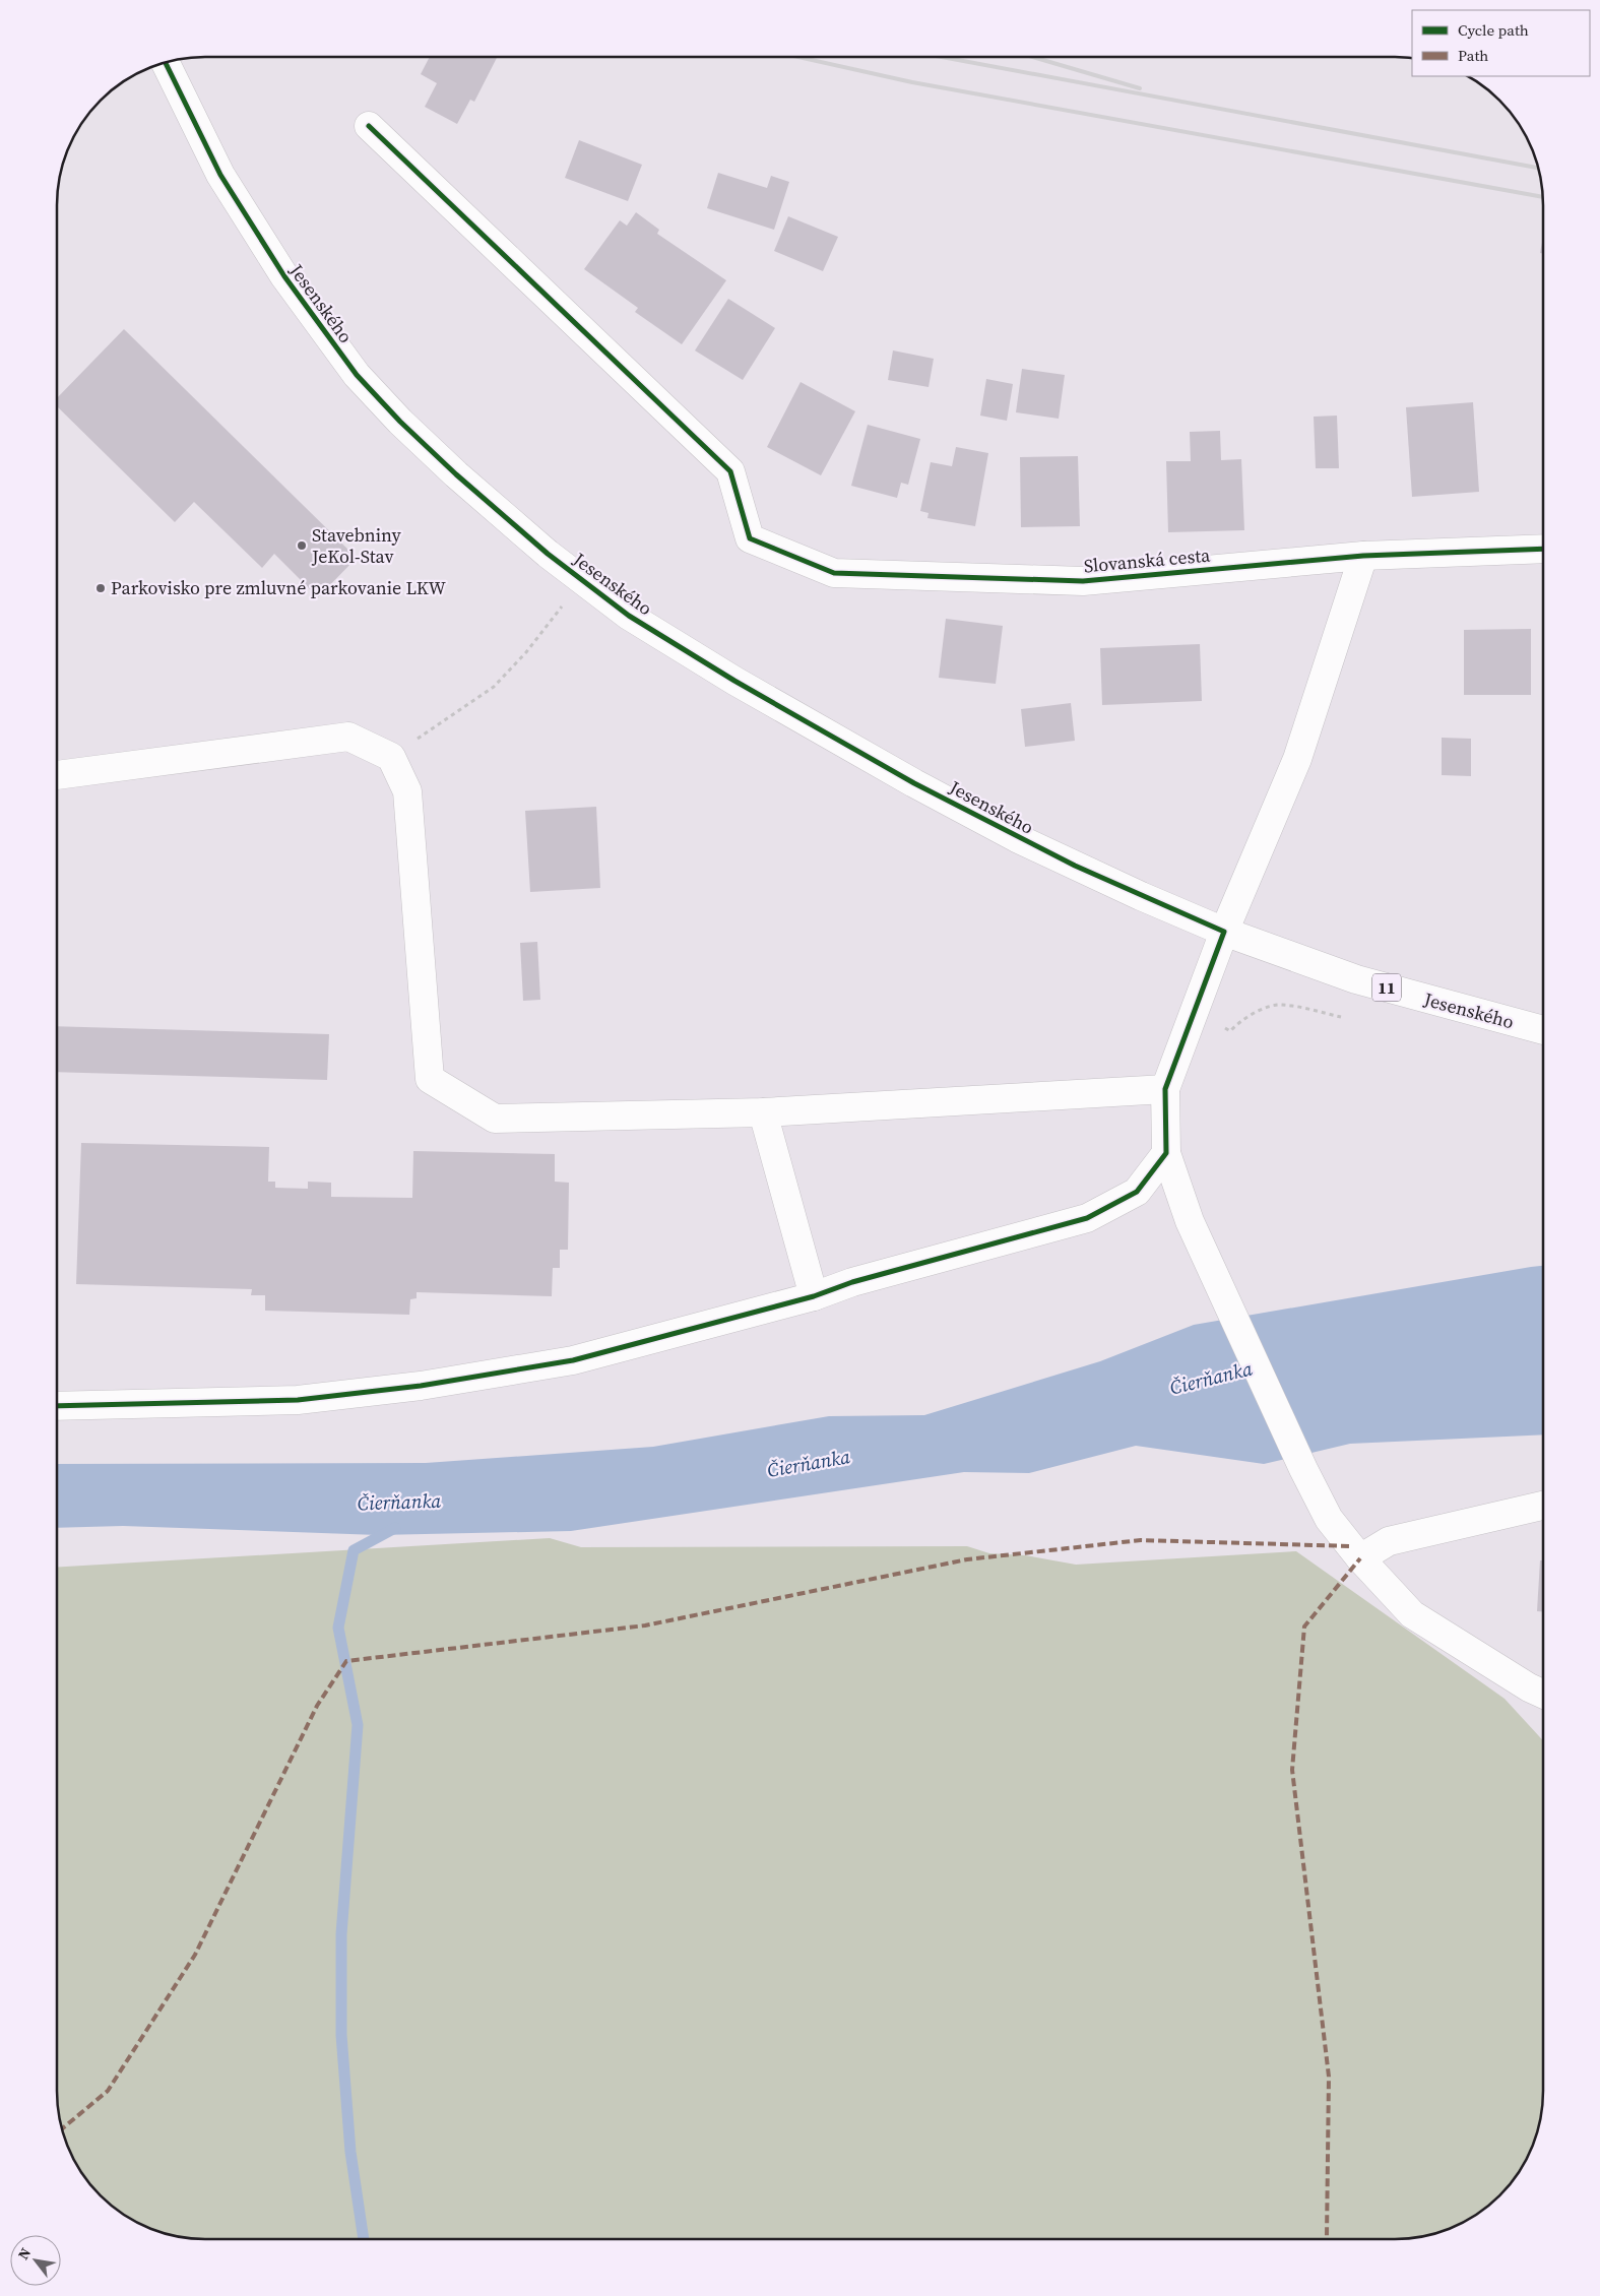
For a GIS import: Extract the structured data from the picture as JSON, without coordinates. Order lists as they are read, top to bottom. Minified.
{"streets":{"street":["Jesenského","Slovanská cesta","11"]},"water":["Čierňanka"],"places":["Stavebniny JeKol-Stav","Parkovisko pre zmluvné parkovanie LKW"],"legend":["Cycle path","Path"],"north":"top left"}
